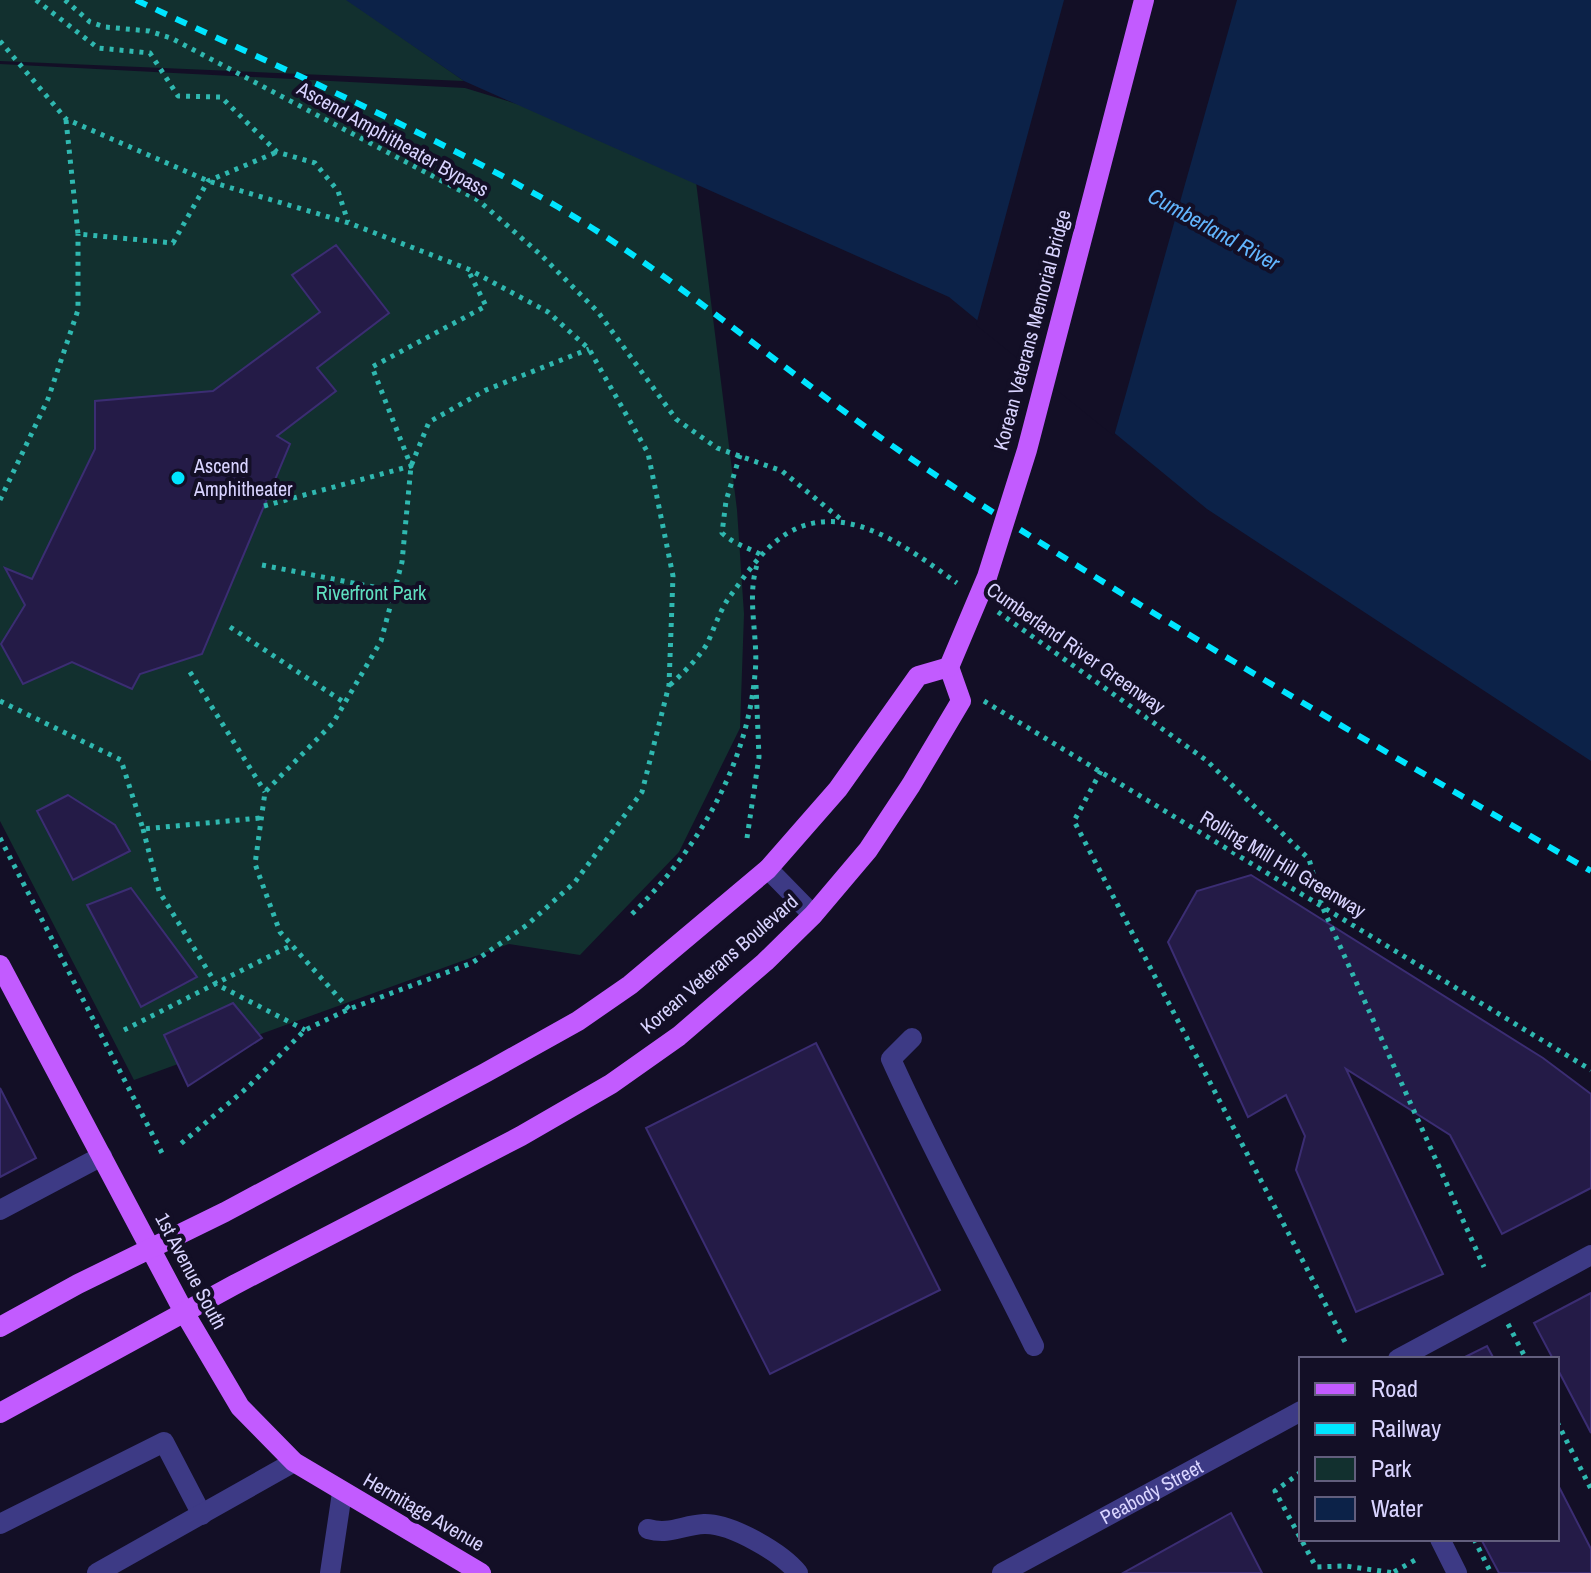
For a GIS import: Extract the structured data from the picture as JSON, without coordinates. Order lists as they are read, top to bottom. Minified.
{"streets":{"main road":["Korean Veterans Memorial Bridge","Korean Veterans Boulevard","1st Avenue South","Hermitage Avenue"],"street":["Peabody Street"],"path":["Ascend Amphitheater Bypass","Cumberland River Greenway","Rolling Mill Hill Greenway"]},"crossings":[["Ascend Amphitheater Bypass","Cumberland River Greenway"],["Korean Veterans Memorial Bridge","Korean Veterans Boulevard"],["Cumberland River Greenway","Rolling Mill Hill Greenway"],["Rolling Mill Hill Greenway","Korean Veterans Boulevard"],["Korean Veterans Boulevard","1st Avenue South"],["1st Avenue South","Hermitage Avenue"]],"water":["Cumberland River"],"parks":["Riverfront Park"],"places":["Ascend Amphitheater"],"legend":["Road","Railway","Park","Water"]}
